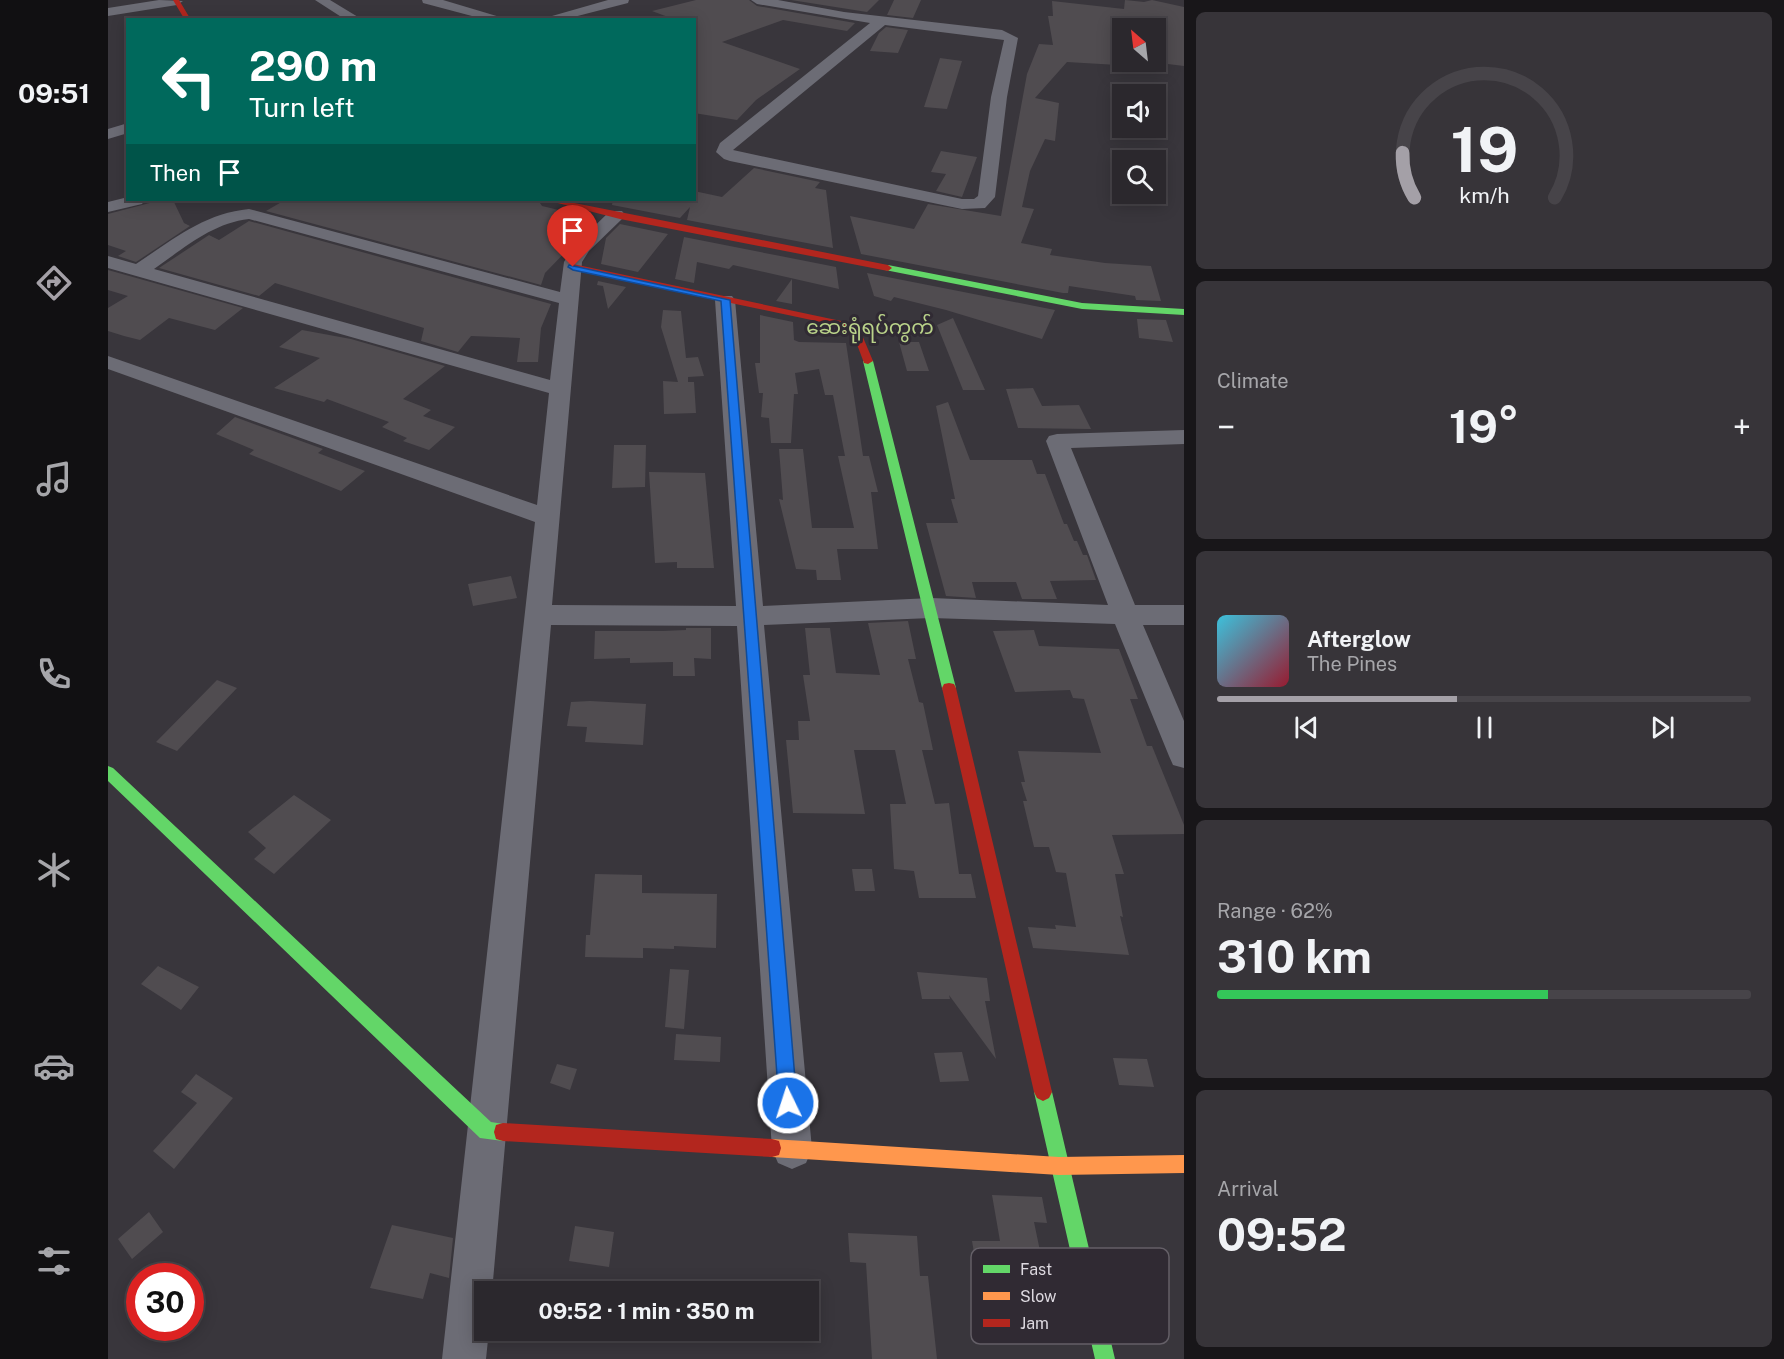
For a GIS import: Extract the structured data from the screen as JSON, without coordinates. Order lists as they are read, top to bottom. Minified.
{"districts":["ဆေးရုံရပ်ကွက်"],"legend":["Fast","Slow","Jam"],"north":"top left","page":{"tabs":"09:51","turn":["290 m","Turn left"],"then":"Then","tile":["Climate",["Range · 62%","310 km"],["Arrival","09:52"]],"heat":["−","19°","+"],"song":["Afterglow","The Pines"],"limit":"30","trip":"09:52 · 1 min · 350 m","gauge":["19","km/h"]}}
